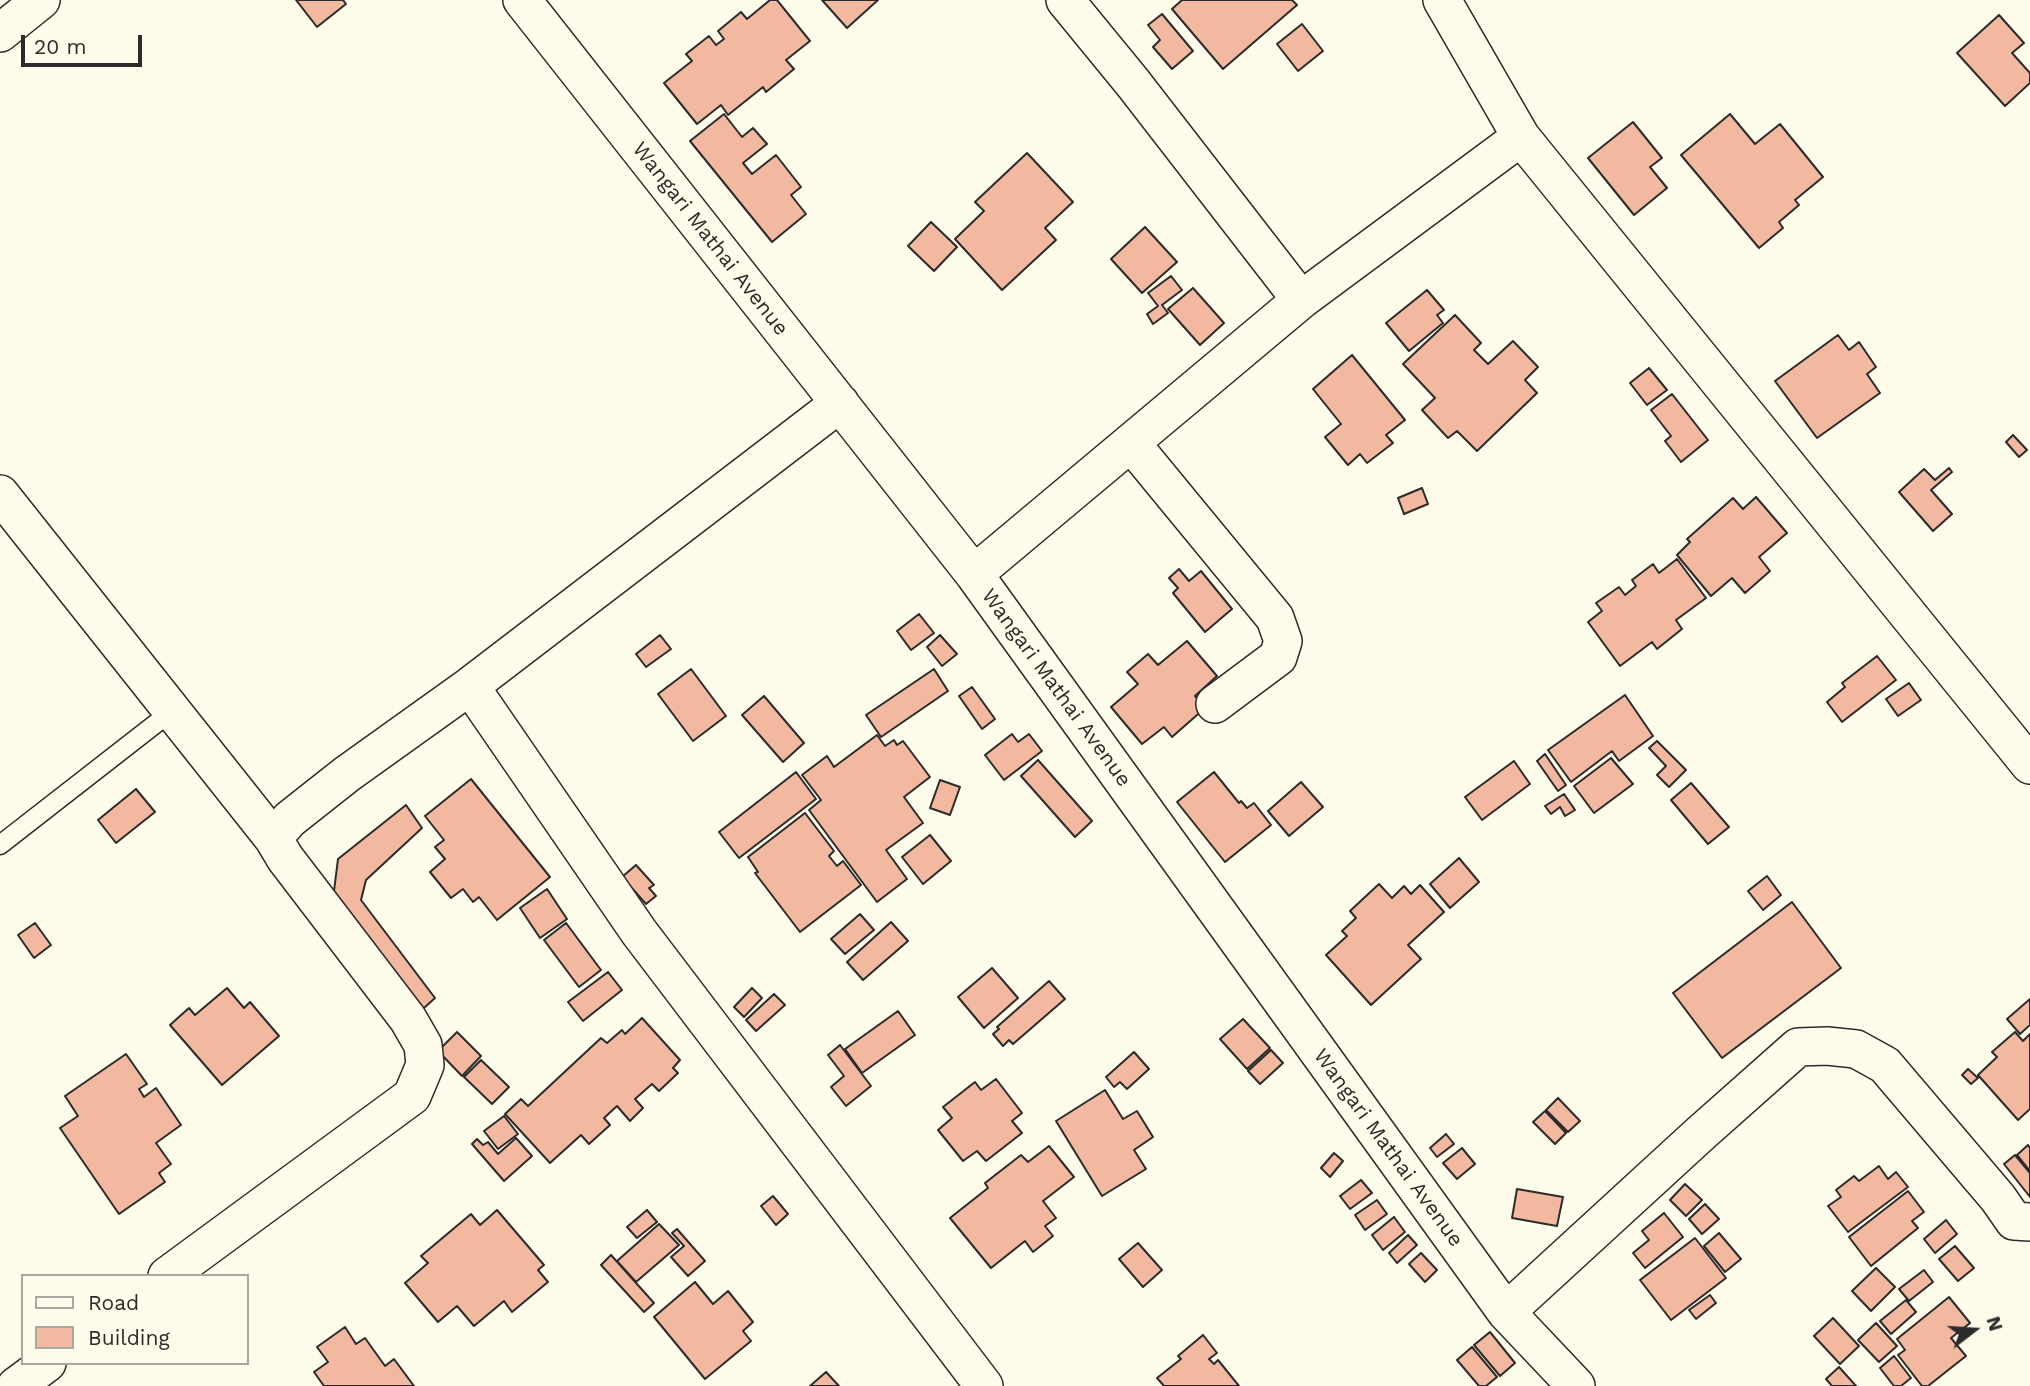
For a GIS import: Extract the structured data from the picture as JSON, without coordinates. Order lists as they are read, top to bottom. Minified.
{"streets":{"street":["Wangari Mathai Avenue"]},"legend":["Road","Building"],"scale_bar":"20 m","north":"right"}
